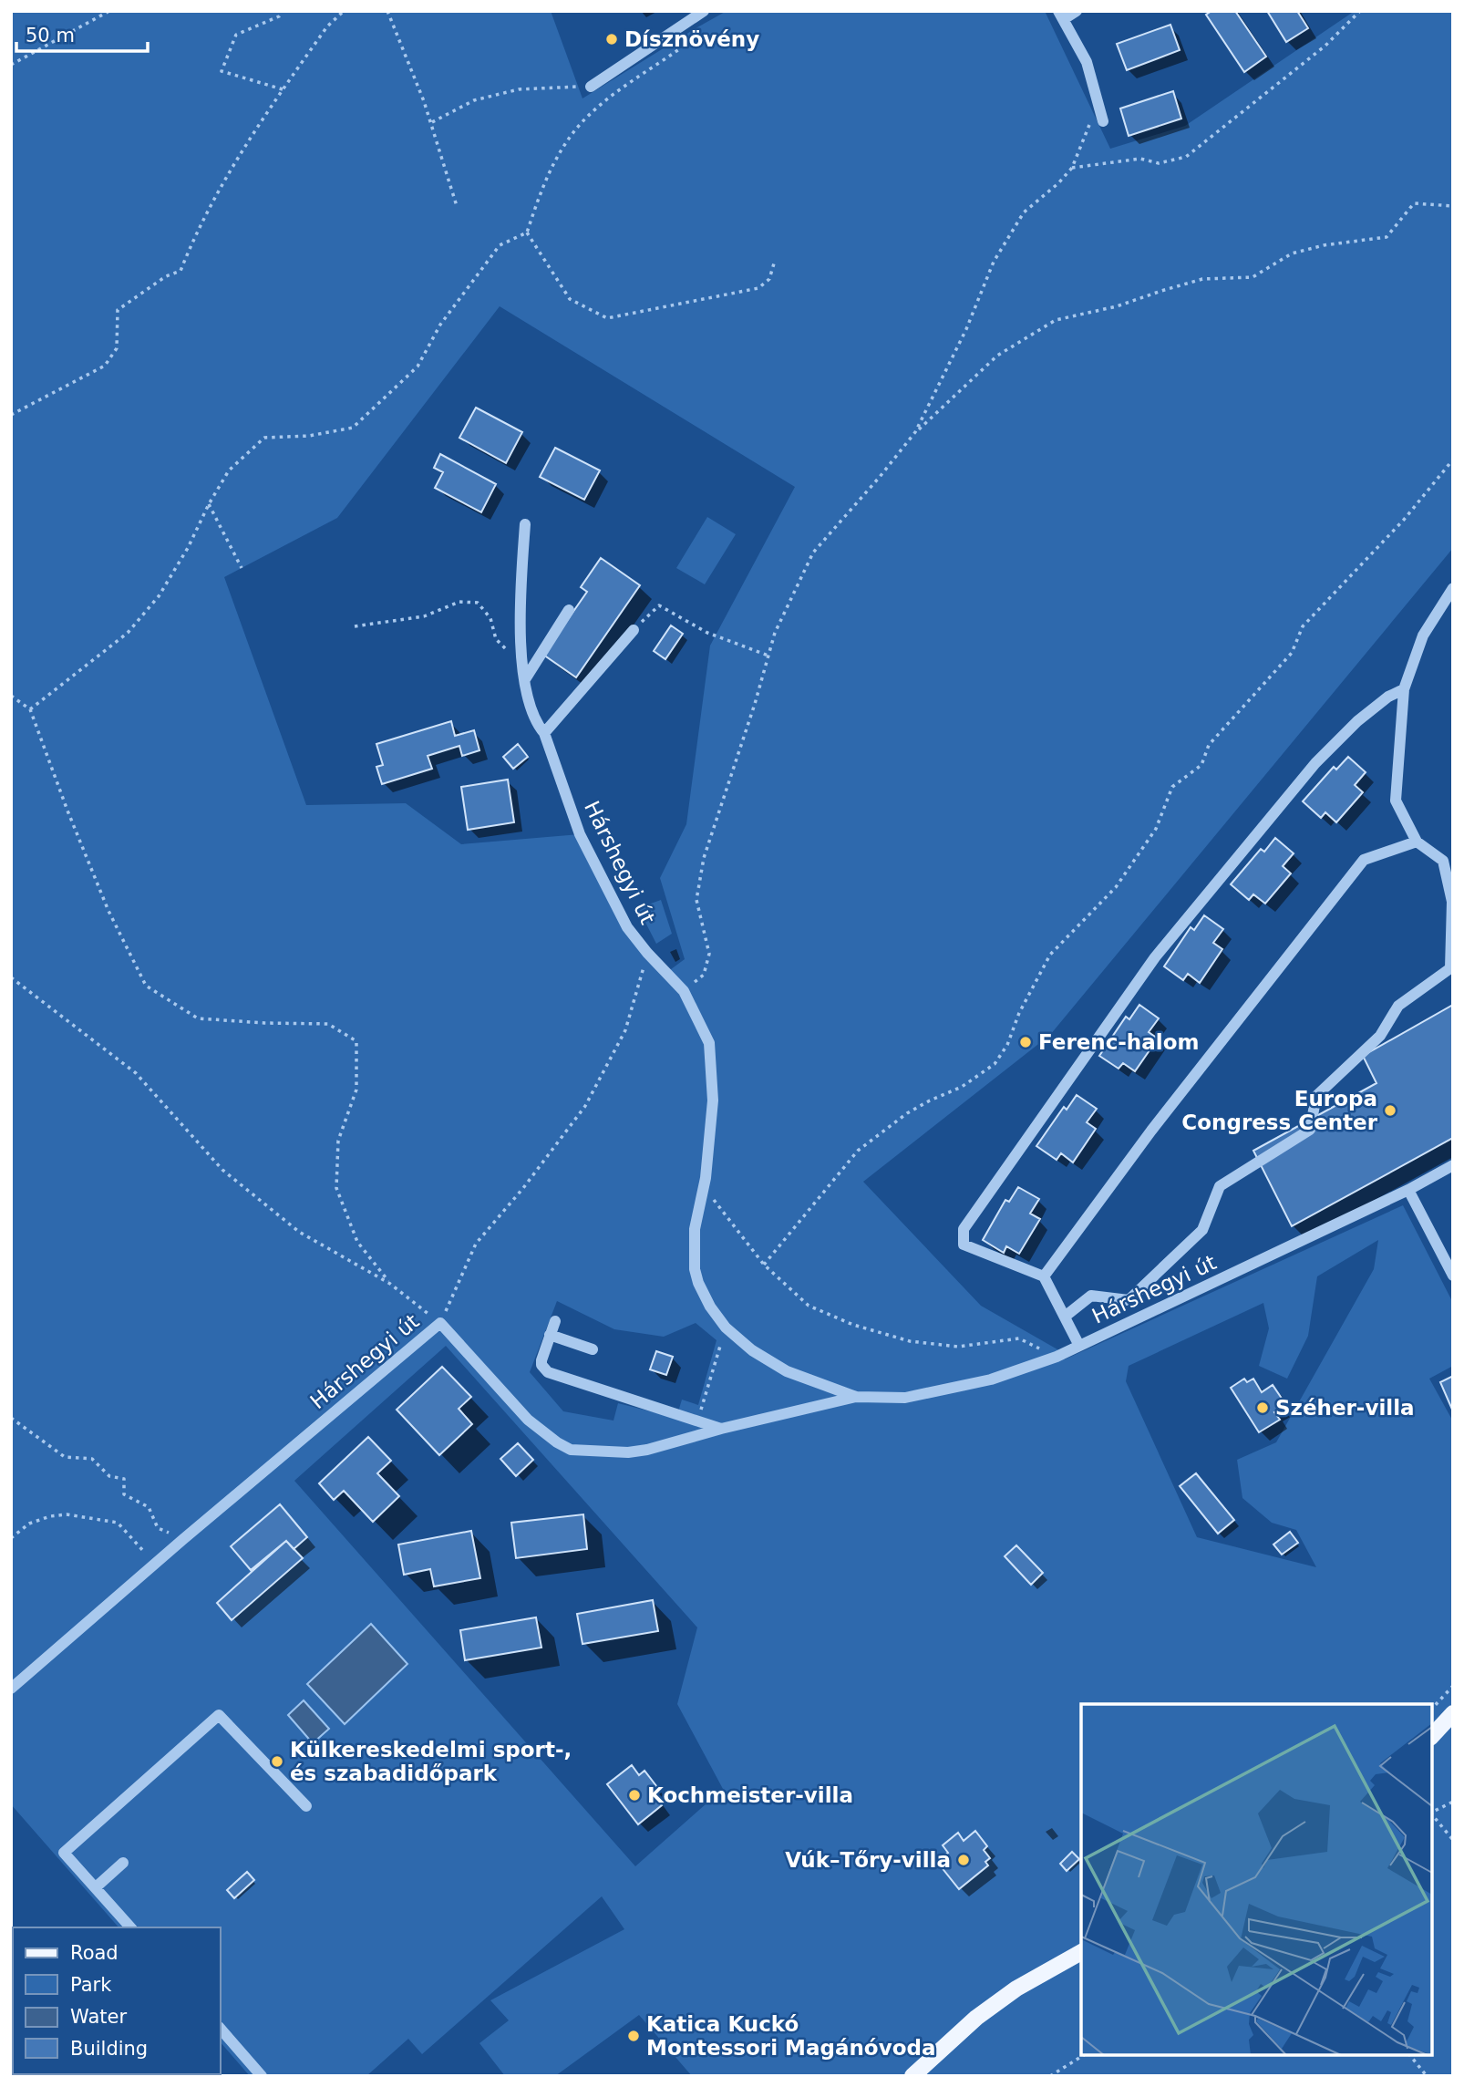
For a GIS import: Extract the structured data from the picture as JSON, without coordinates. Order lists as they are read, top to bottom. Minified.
{"streets":{"street":["Hárshegyi út"]},"places":["Dísznövény","Ferenc-halom","Europa Congress Center","Széher-villa","Külkereskedelmi sport-, és szabadidőpark","Kochmeister-villa","Vúk–Tőry-villa","Katica Kuckó Montessori Magánóvoda"],"legend":["Road","Park","Water","Building"],"scale_bar":"50 m"}
